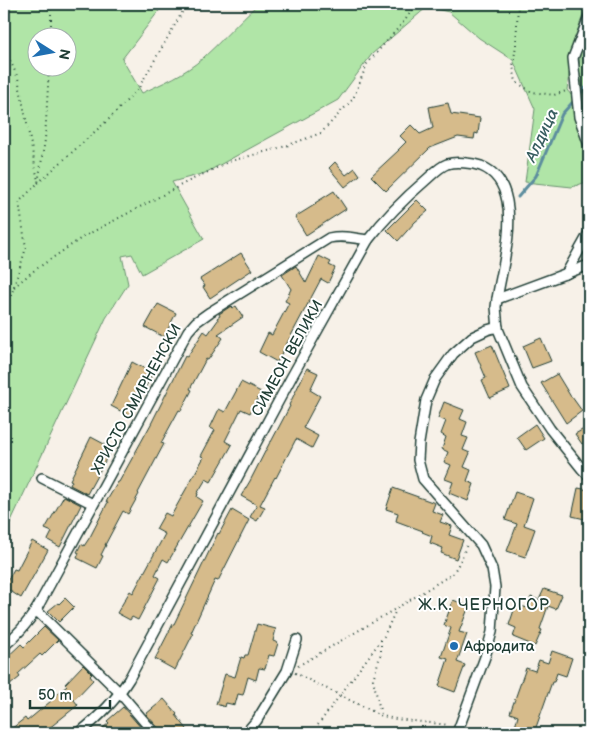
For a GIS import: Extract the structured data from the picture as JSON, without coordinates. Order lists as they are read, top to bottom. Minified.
{"streets":{"street":["СИМЕОН ВЕЛИКИ","ХРИСТО СМИРНЕНСКИ"]},"crossings":[["СИМЕОН ВЕЛИКИ","ХРИСТО СМИРНЕНСКИ"]],"districts":["Ж.К. ЧЕРНОГОР"],"water":["Алдица"],"places":["Афродита"],"scale_bar":"50 m","north":"right"}
